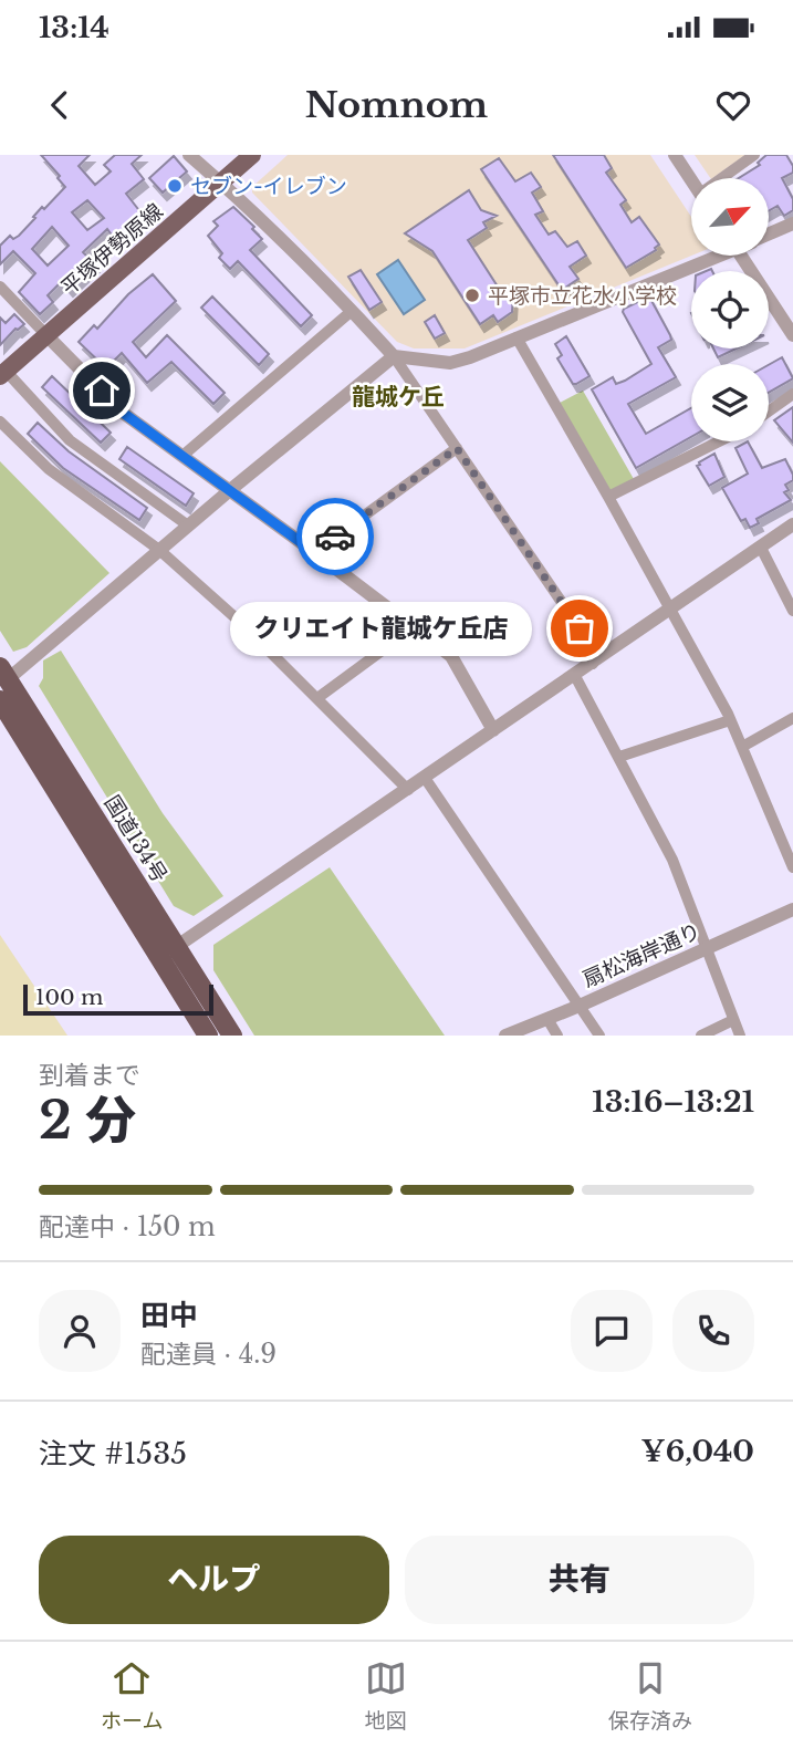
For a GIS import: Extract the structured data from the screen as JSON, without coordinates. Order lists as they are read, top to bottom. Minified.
{"streets":{"highway":["国道134号"],"main road":["平塚伊勢原線"],"street":["扇松海岸通り"]},"districts":["龍城ケ丘"],"places":["セブン-イレブン","平塚市立花水小学校","クリエイト龍城ケ丘店"],"scale_bar":"100 m","north":"top right","page":{"status":"13:14","header":"Nomnom","bubble":"クリエイト龍城ケ丘店","scale":"100 m","heading":["2 分","到着まで","13:16–13:21"],"panel":["田中","配達員 · 4.9","注文 #1535","¥6,040"],"bar":"配達中 · 150 m","buttons":["ヘルプ","共有"],"tabs":["ホーム","地図","保存済み"]}}
